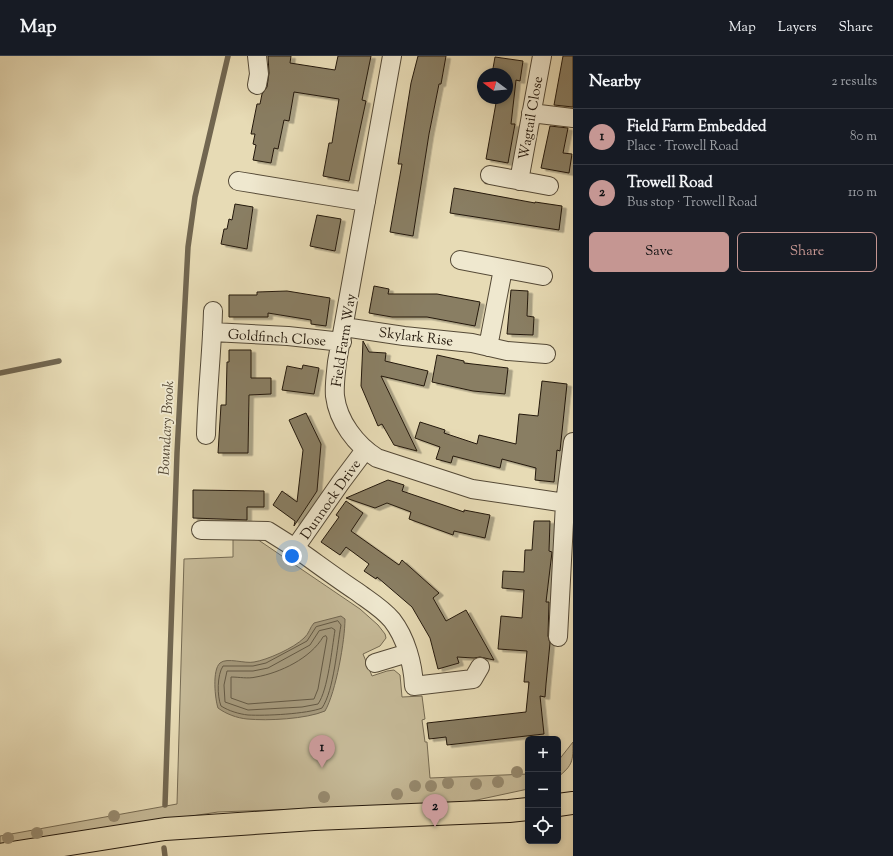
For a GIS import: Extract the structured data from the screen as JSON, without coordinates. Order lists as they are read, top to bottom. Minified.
{"streets":{"street":["Wagtail Close","Skylark Rise","Goldfinch Close","Field Farm Way","Dunnock Drive"]},"crossings":[["Skylark Rise","Goldfinch Close"],["Skylark Rise","Field Farm Way"],["Goldfinch Close","Field Farm Way"],["Field Farm Way","Dunnock Drive"]],"water":["Boundary Brook"],"north":"left","page":{"header":"Map","nav":["Map","Layers","Share"],"heading":["Nearby","2 results"],"list":[{"mark":"1","name":"Field Farm Embedded","note":"Place · Trowell Road","value":"80 m"},{"mark":"2","name":"Trowell Road","note":"Bus stop · Trowell Road","value":"110 m"}],"buttons":["Save","Share"],"pins":["1","2"],"map_buttons":["+","−"]}}
